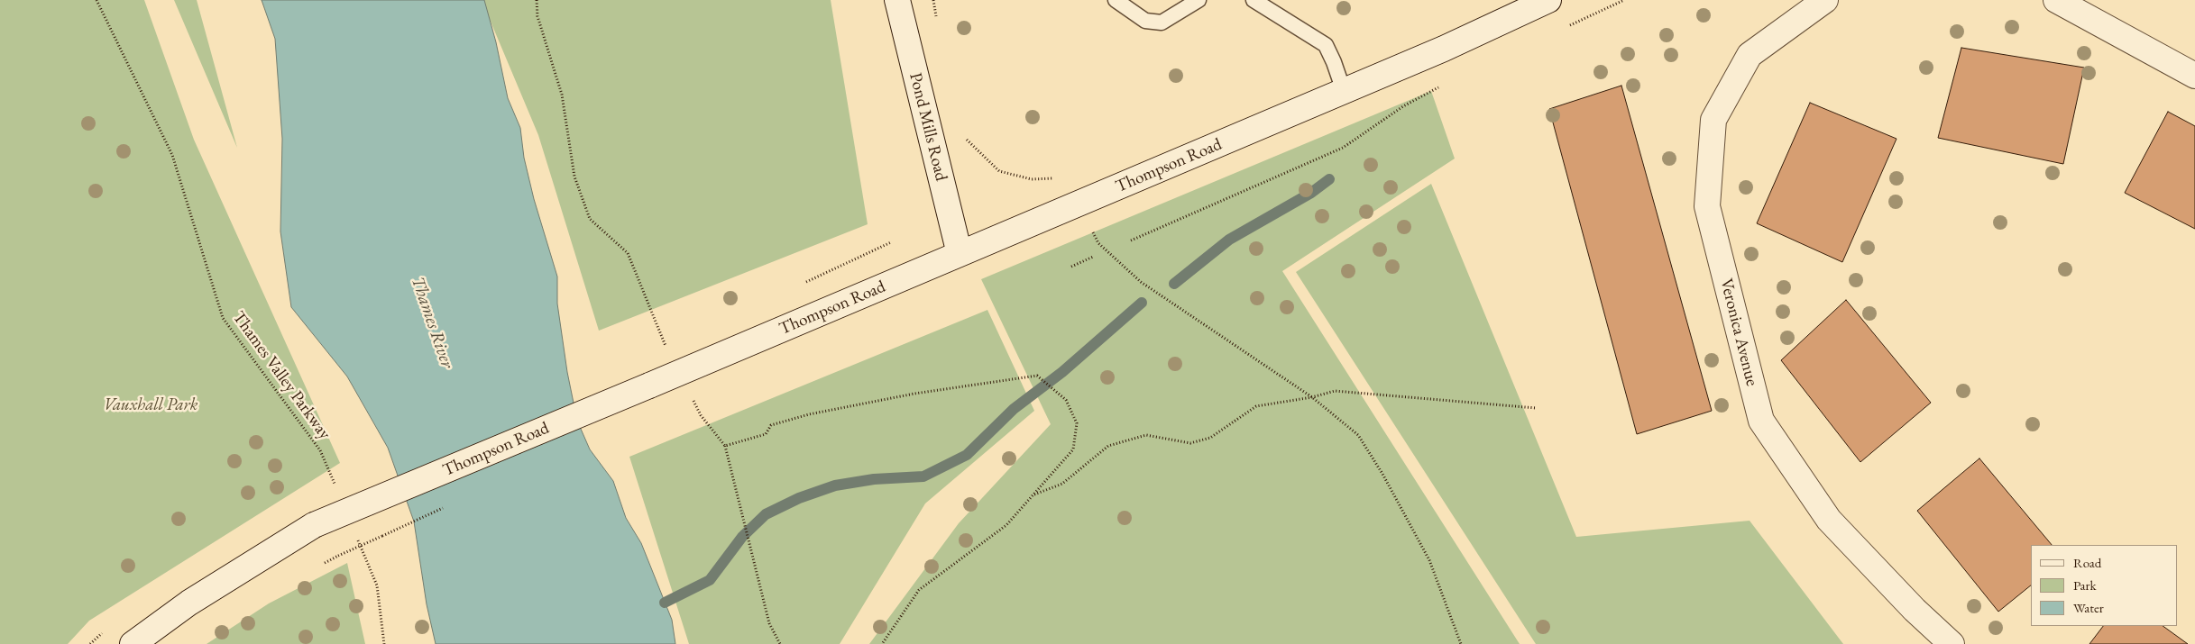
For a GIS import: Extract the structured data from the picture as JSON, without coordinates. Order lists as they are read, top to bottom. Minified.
{"streets":{"street":["Pond Mills Road","Thompson Road","Veronica Avenue"],"path":["Thames Valley Parkway"]},"crossings":[["Pond Mills Road","Thompson Road"]],"water":["Thames River"],"parks":["Vauxhall Park"],"legend":["Road","Park","Water"]}
